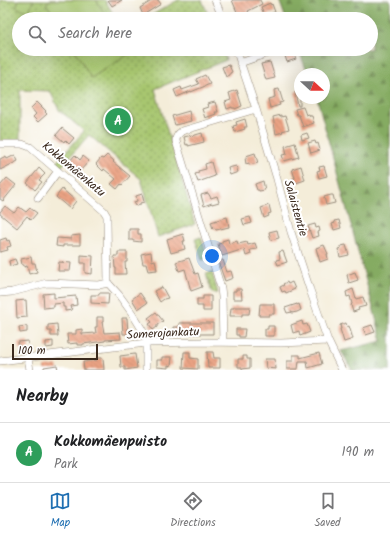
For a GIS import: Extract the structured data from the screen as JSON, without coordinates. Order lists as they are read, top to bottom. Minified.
{"streets":{"street":["Kokkomäenkatu","Salaistentie","Somerojankatu"]},"crossings":[["Salaistentie","Somerojankatu"]],"scale_bar":"100 m","north":"right","page":{"search":"Search here","pins":"A","scale":"100 m","heading":"Nearby","list":[{"mark":"A","name":"Kokkomäenpuisto","note":"Park","value":"190 m"}],"nav":["Map","Directions","Saved"]}}
